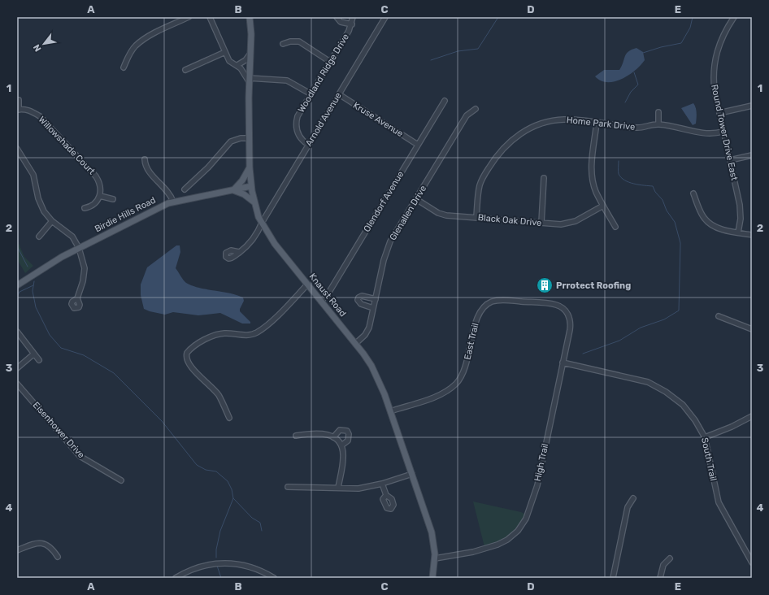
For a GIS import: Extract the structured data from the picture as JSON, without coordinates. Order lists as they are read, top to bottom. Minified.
{"streets":{"main road":["Birdie Hills Road","Knaust Road"],"street":["Woodland Ridge Drive","Arnold Avenue","Kruse Avenue","Home Park Drive","Round Tower Drive East","Willowshade Court","Olendorf Avenue","Glenallen Drive","Black Oak Drive","East Trail","Eisenhower Drive","South Trail","High Trail"]},"crossings":[["Woodland Ridge Drive","Arnold Avenue"],["Arnold Avenue","Kruse Avenue"],["Arnold Avenue","Knaust Road"],["Kruse Avenue","Olendorf Avenue"],["Home Park Drive","Round Tower Drive East"],["Home Park Drive","Black Oak Drive"],["Olendorf Avenue","Knaust Road"],["Glenallen Drive","Black Oak Drive"],["Glenallen Drive","Knaust Road"],["Birdie Hills Road","Knaust Road"],["Knaust Road","East Trail"],["Knaust Road","High Trail"],["East Trail","High Trail"],["South Trail","High Trail"]],"places":{"building":["Prrotect Roofing"]},"north":"bottom left","grid":{"columns":["A","B","C","D","E"],"rows":["1","2","3","4"]}}
